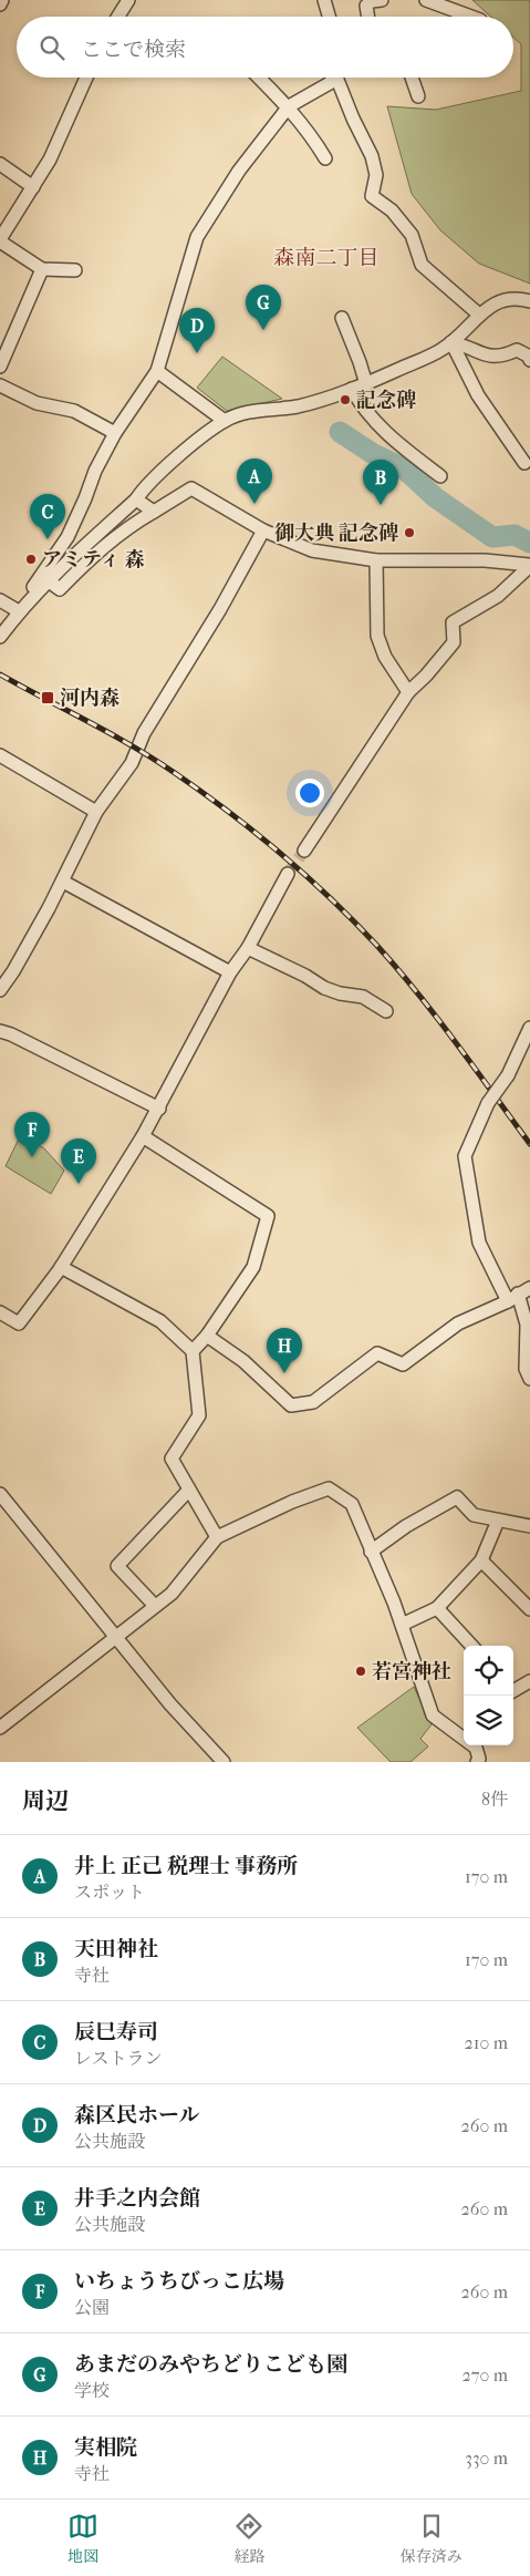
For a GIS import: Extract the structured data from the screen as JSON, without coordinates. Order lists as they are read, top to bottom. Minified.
{"districts":["森南二丁目"],"places":{"other":["記念碑","御大典 記念碑","アミティ 森","若宮神社"],"transit":["河内森"]},"page":{"search":"ここで検索","pins":["G","D","A","B","C","F","E","H"],"heading":["周辺","8件"],"list":[{"mark":"A","name":"井上 正己 税理士 事務所","note":"スポット","value":"170 m"},{"mark":"B","name":"天田神社","note":"寺社","value":"170 m"},{"mark":"C","name":"辰巳寿司","note":"レストラン","value":"210 m"},{"mark":"D","name":"森区民ホール","note":"公共施設","value":"260 m"},{"mark":"E","name":"井手之内会館","note":"公共施設","value":"260 m"},{"mark":"F","name":"いちょうちびっこ広場","note":"公園","value":"260 m"},{"mark":"G","name":"あまだのみやちどりこども園","note":"学校","value":"270 m"},{"mark":"H","name":"実相院","note":"寺社","value":"330 m"}],"nav":["地図","経路","保存済み"]}}
